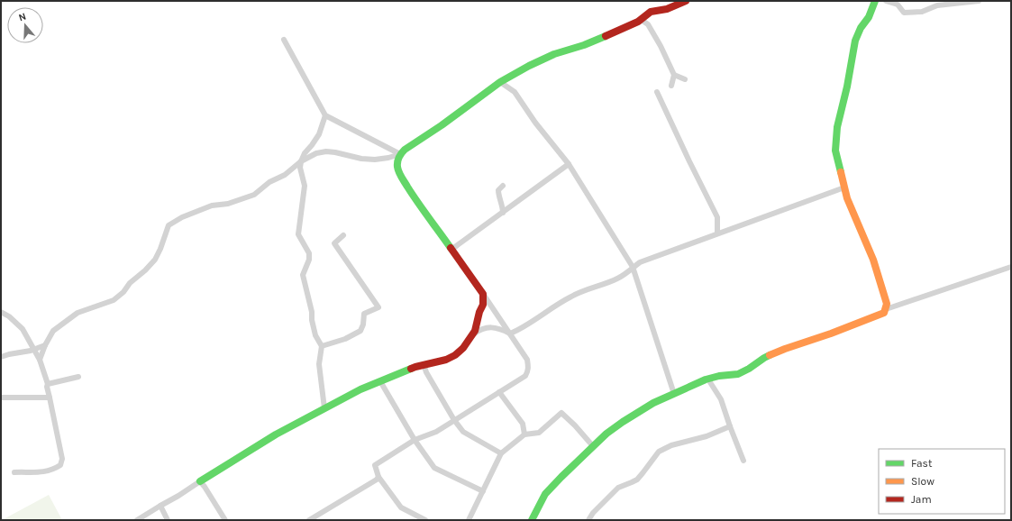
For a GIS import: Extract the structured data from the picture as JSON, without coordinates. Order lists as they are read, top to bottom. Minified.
{"legend":["Fast","Slow","Jam"],"north":"top"}
